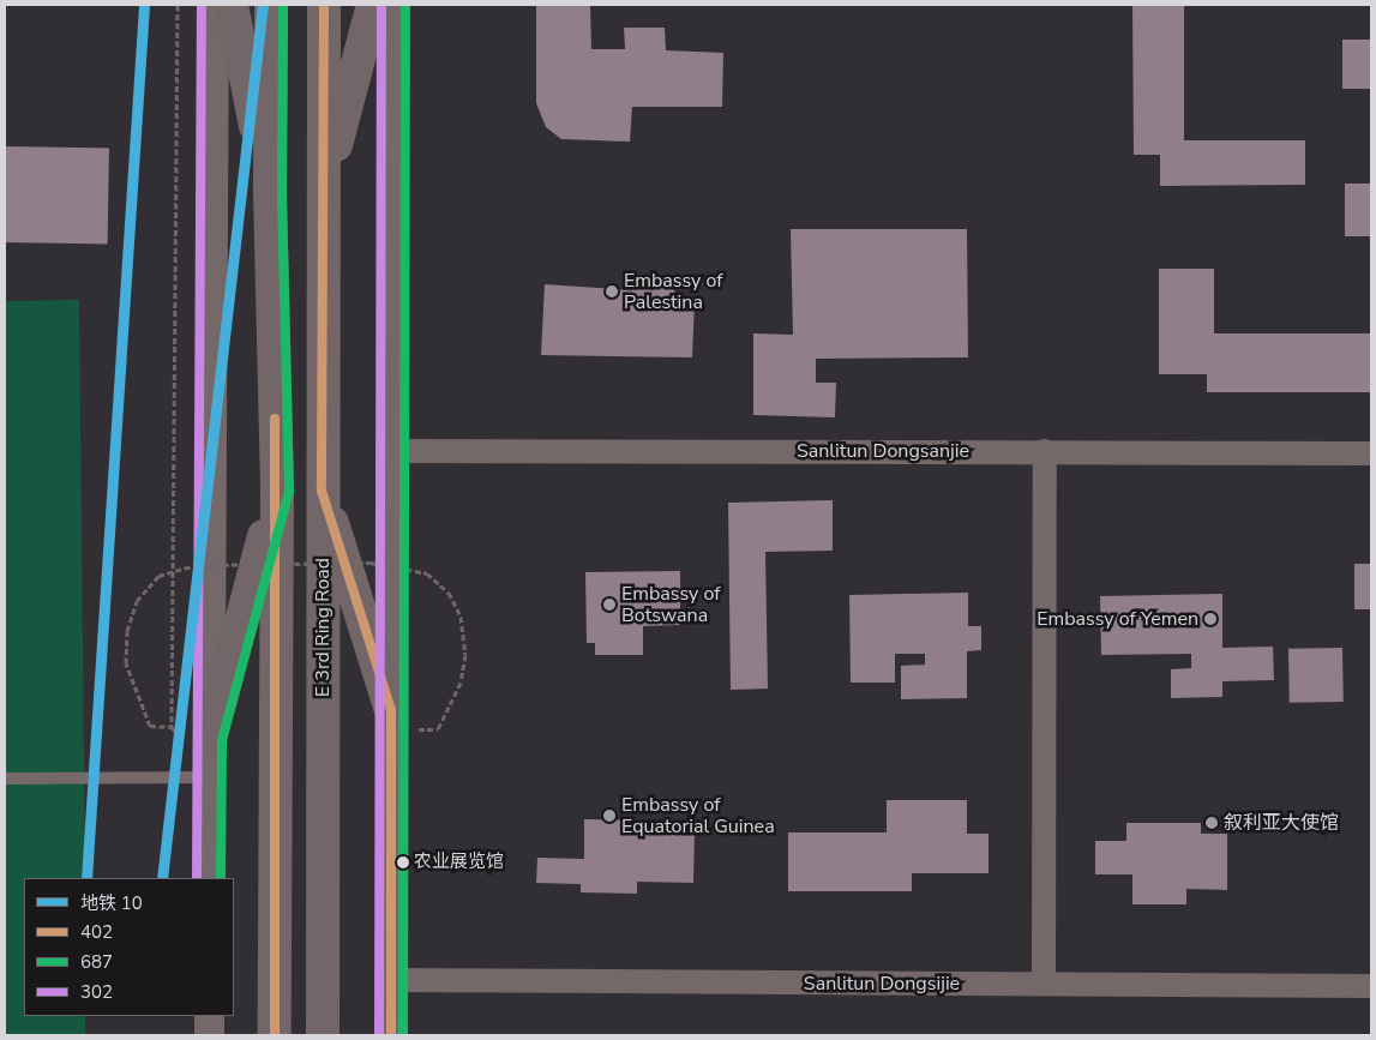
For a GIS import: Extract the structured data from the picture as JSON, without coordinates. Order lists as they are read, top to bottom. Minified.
{"streets":{"highway":["E 3rd Ring Road"],"street":["Sanlitun Dongsanjie","Sanlitun Dongsijie"]},"places":["Embassy of Palestina","Embassy of Botswana","Embassy of Yemen","Embassy of Equatorial Guinea","叙利亚大使馆","农业展览馆"],"lines":["metro line 10","transit line 402","transit line 687","transit line 302"],"legend":["地铁 10","402","687","302"]}
